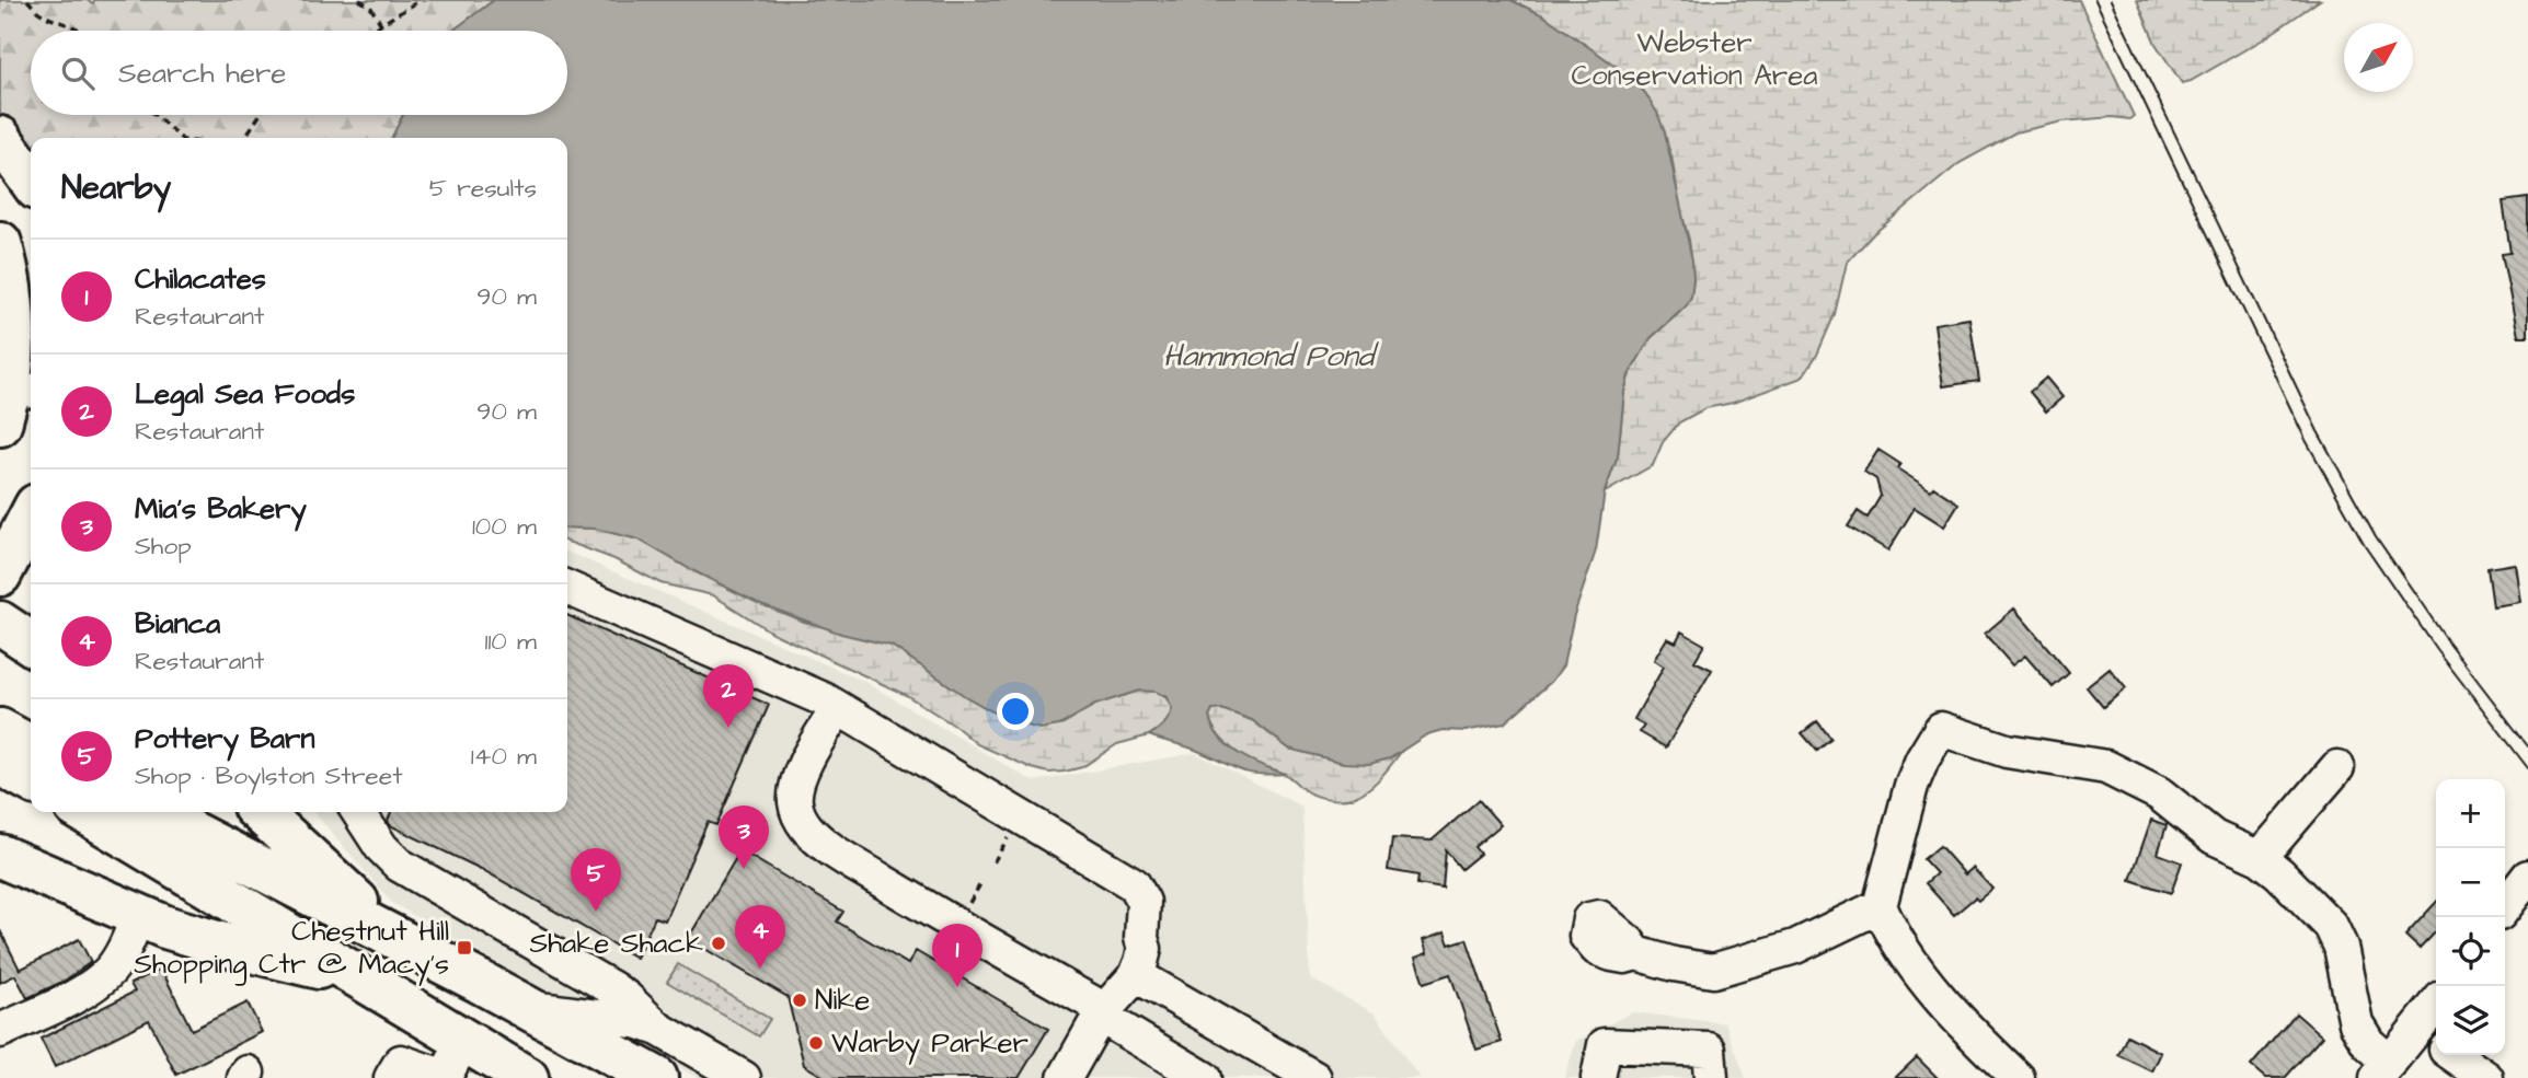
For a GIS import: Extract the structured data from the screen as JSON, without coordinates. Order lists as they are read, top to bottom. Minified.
{"water":["Hammond Pond"],"parks":["Webster Conservation Area"],"places":{"other":["Shake Shack","Nike","Warby Parker"],"transit":["Chestnut Hill Shopping Ctr @ Macy's"]},"north":"top right","page":{"search":"Search here","heading":["Nearby","5 results"],"list":[{"mark":"1","name":"Chilacates","note":"Restaurant","value":"90 m"},{"mark":"2","name":"Legal Sea Foods","note":"Restaurant","value":"90 m"},{"mark":"3","name":"Mia's Bakery","note":"Shop","value":"100 m"},{"mark":"4","name":"Bianca","note":"Restaurant","value":"110 m"},{"mark":"5","name":"Pottery Barn","note":"Shop · Boylston Street","value":"140 m"}],"pins":["2","3","5","4","1"],"map_buttons":["+","−"]}}
